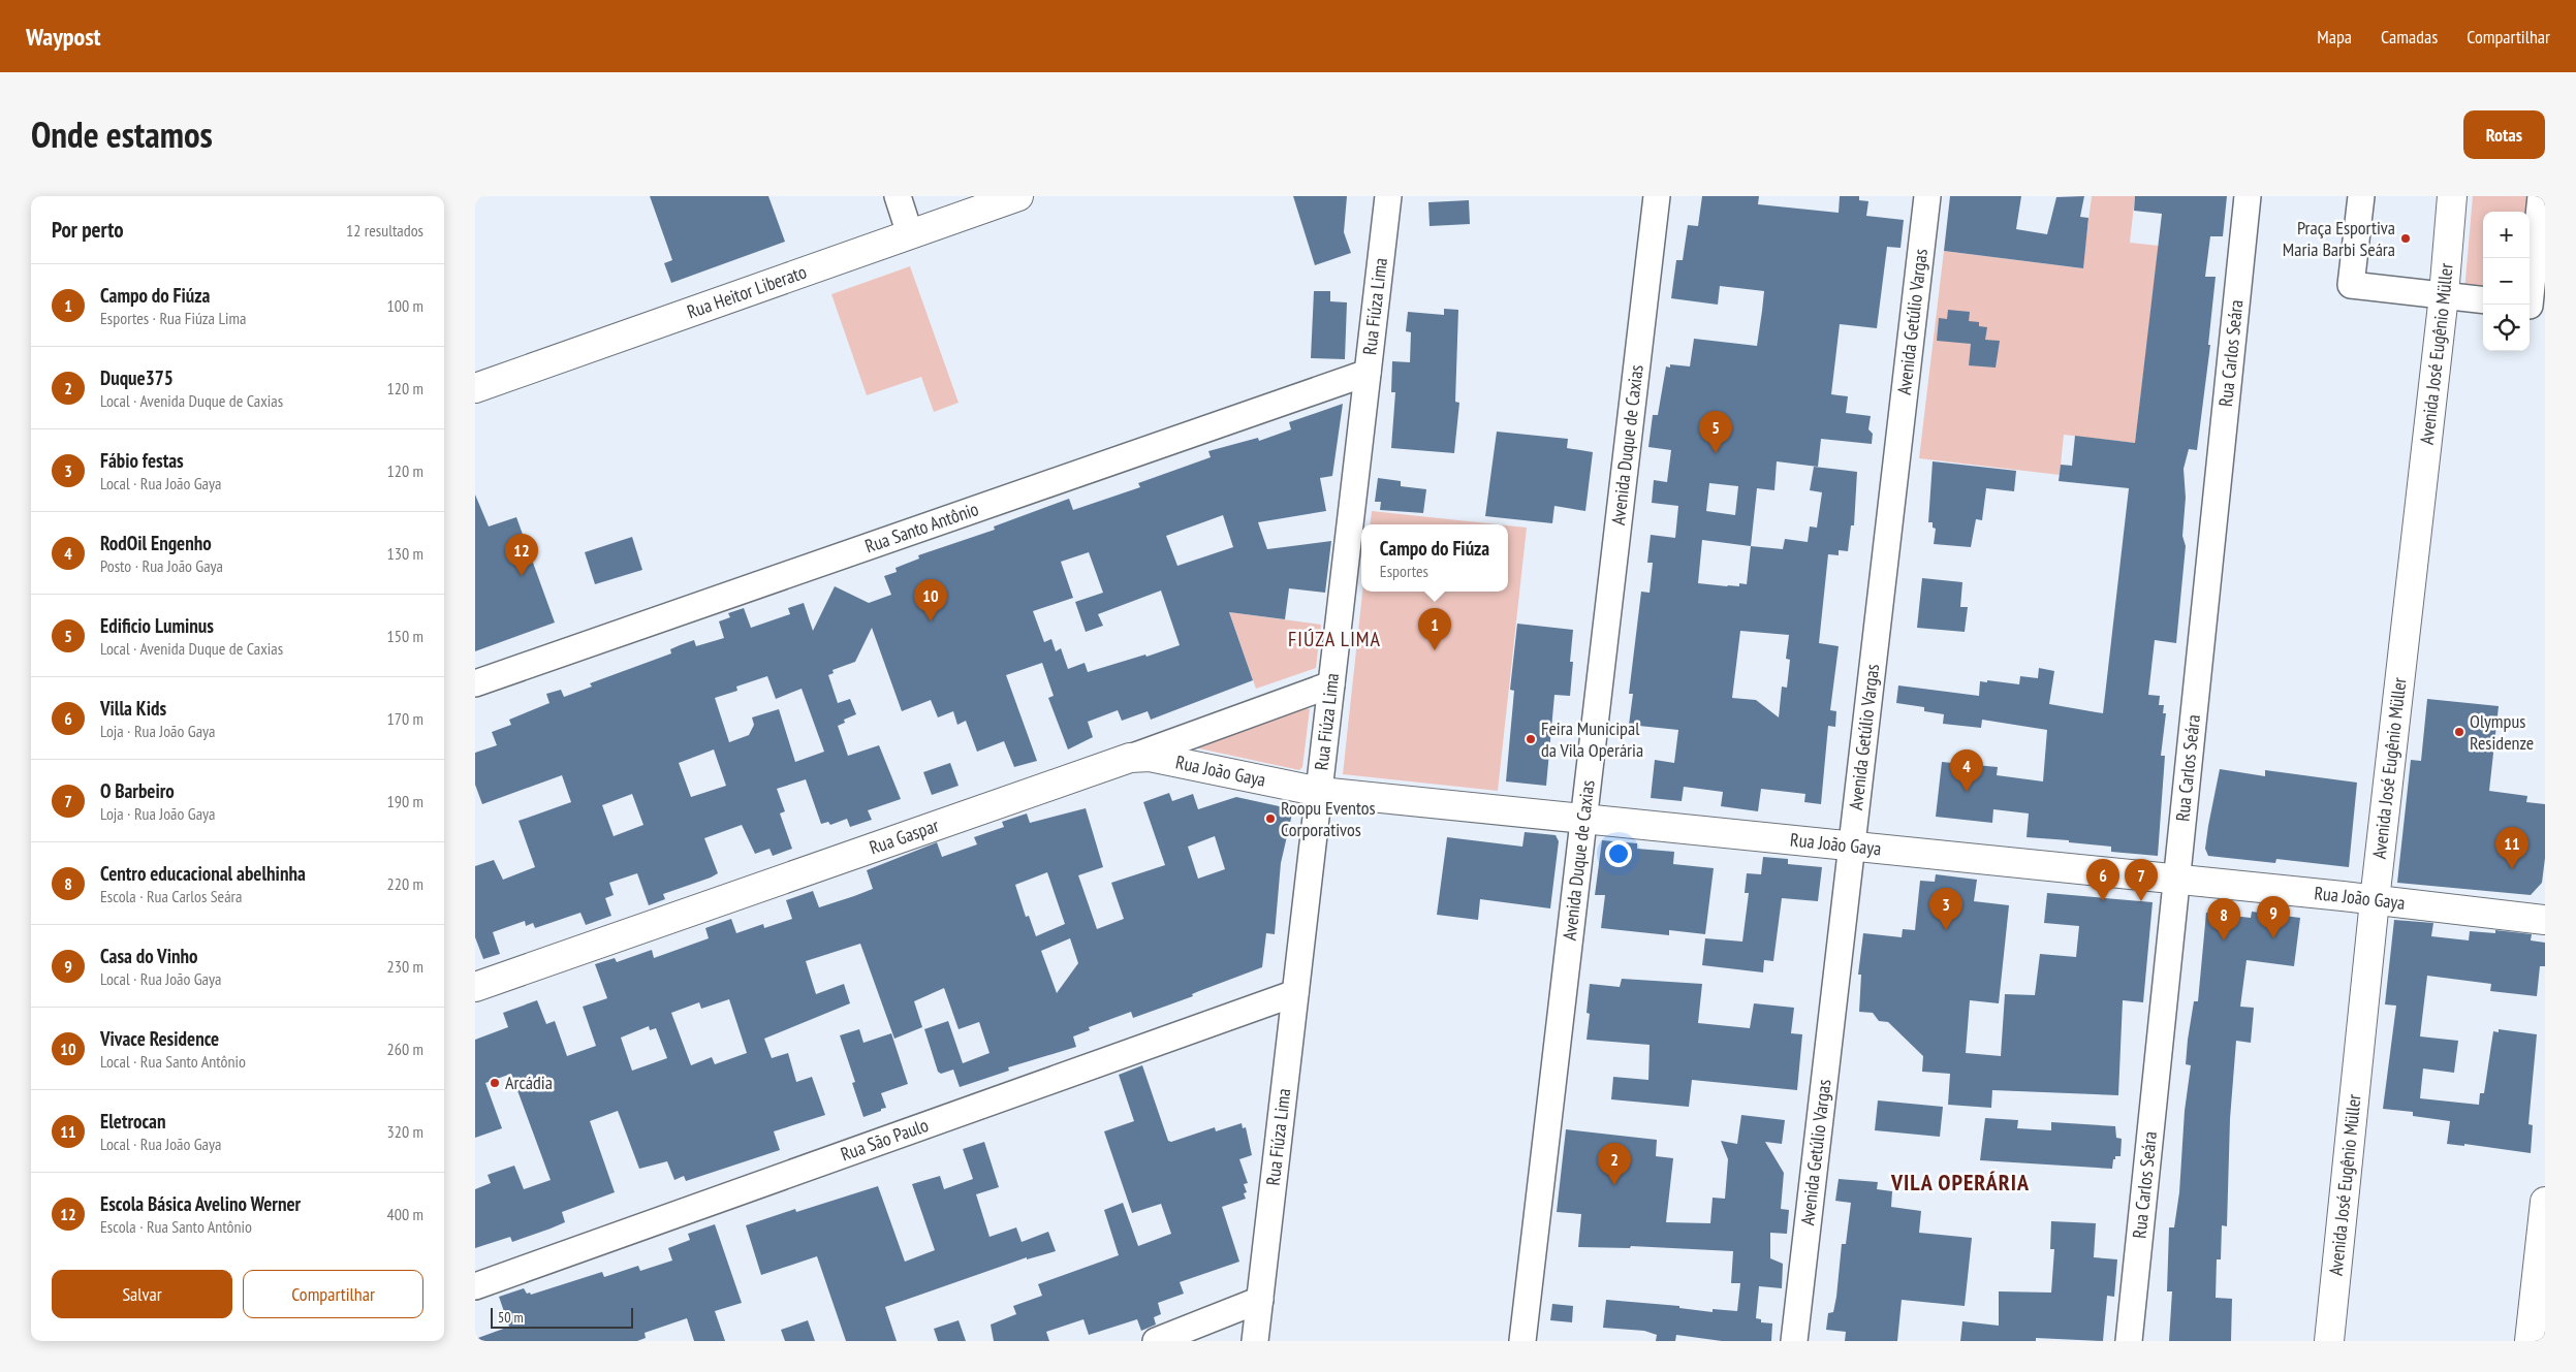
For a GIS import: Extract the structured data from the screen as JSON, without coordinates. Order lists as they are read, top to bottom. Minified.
{"streets":{"main road":["Rua Heitor Liberato","Avenida José Eugênio Müller","Rua João Gaya","Rua Gaspar"],"street":["Rua Fiúza Lima","Avenida Getúlio Vargas","Rua Carlos Seára","Avenida Duque de Caxias","Rua Santo Antônio","Rua São Paulo"]},"crossings":[["Rua Fiúza Lima","Rua Santo Antônio"],["Rua Fiúza Lima","Rua João Gaya"],["Rua Fiúza Lima","Rua Gaspar"],["Rua Fiúza Lima","Rua São Paulo"],["Avenida Getúlio Vargas","Rua João Gaya"],["Rua Carlos Seára","Rua João Gaya"],["Avenida José Eugênio Müller","Rua João Gaya"],["Avenida Duque de Caxias","Rua João Gaya"],["Rua João Gaya","Rua Gaspar"]],"districts":["FIÚZA LIMA","VILA OPERÁRIA"],"places":["Praça Esportiva Maria Barbi Seára","Olympus Residenze","Feira Municipal da Vila Operária","Roopu Eventos Corporativos","Arcádia"],"scale_bar":"50 m","page":{"header":"Waypost","nav":["Mapa","Camadas","Compartilhar"],"title":"Onde estamos","buttons":["Rotas",["Salvar","Compartilhar"]],"heading":["Por perto","12 resultados"],"map_buttons":["+","−"],"list":[{"mark":"1","name":"Campo do Fiúza","note":"Esportes · Rua Fiúza Lima","value":"100 m"},{"mark":"2","name":"Duque375","note":"Local · Avenida Duque de Caxias","value":"120 m"},{"mark":"3","name":"Fábio festas","note":"Local · Rua João Gaya","value":"120 m"},{"mark":"4","name":"RodOil Engenho","note":"Posto · Rua João Gaya","value":"130 m"},{"mark":"5","name":"Edificio Luminus","note":"Local · Avenida Duque de Caxias","value":"150 m"},{"mark":"6","name":"Villa Kids","note":"Loja · Rua João Gaya","value":"170 m"},{"mark":"7","name":"O Barbeiro","note":"Loja · Rua João Gaya","value":"190 m"},{"mark":"8","name":"Centro educacional abelhinha","note":"Escola · Rua Carlos Seára","value":"220 m"},{"mark":"9","name":"Casa do Vinho","note":"Local · Rua João Gaya","value":"230 m"},{"mark":"10","name":"Vivace Residence","note":"Local · Rua Santo Antônio","value":"260 m"},{"mark":"11","name":"Eletrocan","note":"Local · Rua João Gaya","value":"320 m"},{"mark":"12","name":"Escola Básica Avelino Werner","note":"Escola · Rua Santo Antônio","value":"400 m"}],"pins":["5","12","10","1","4","11","6","7","3","9","8","2"],"popup":["Campo do Fiúza","Esportes"],"scale":"50 m"}}
